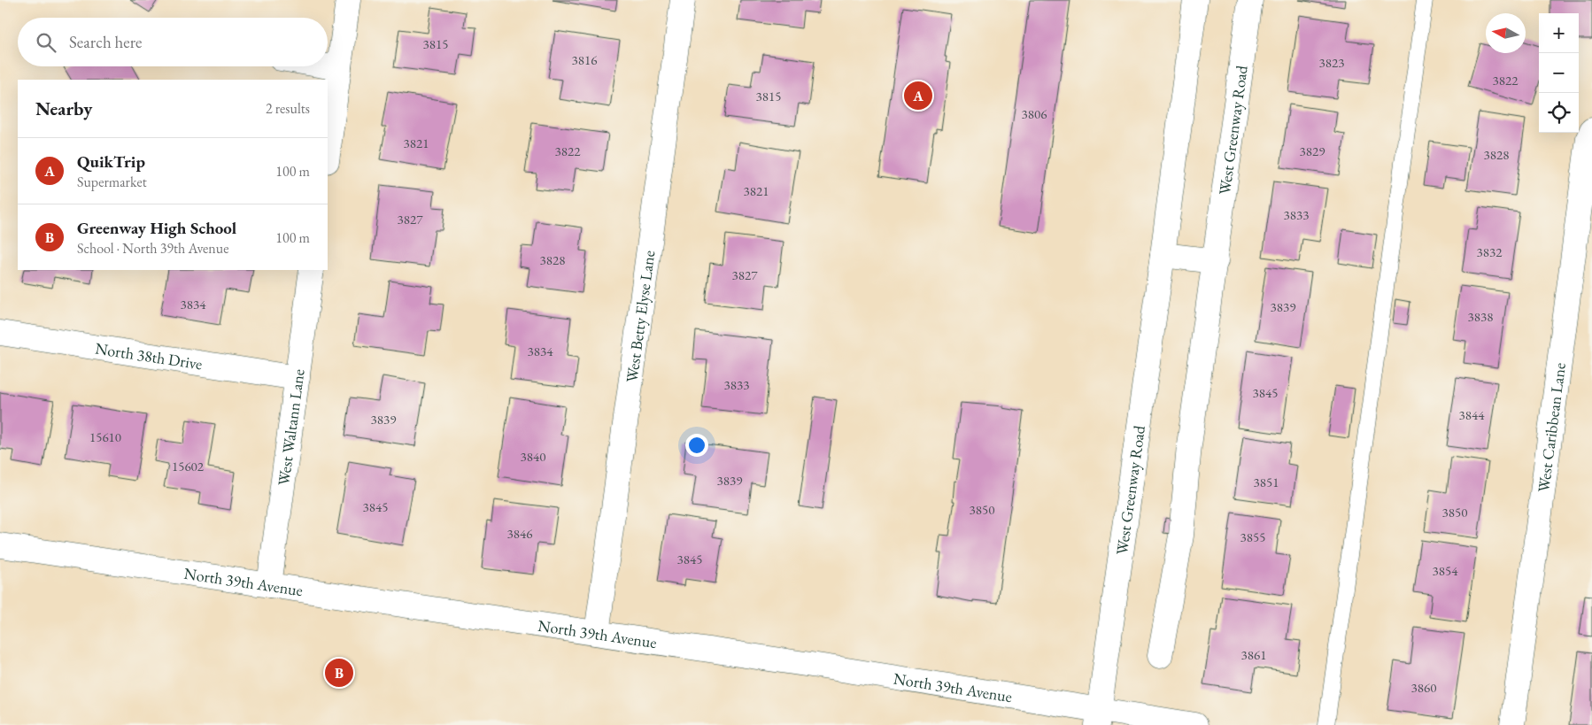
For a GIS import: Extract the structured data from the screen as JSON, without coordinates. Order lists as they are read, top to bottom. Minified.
{"streets":{"street":["West Greenway Road","West Betty Elyse Lane","North 38th Drive","West Waltann Lane","West Caribbean Lane","North 39th Avenue"]},"crossings":[["West Greenway Road","North 39th Avenue"],["West Betty Elyse Lane","North 39th Avenue"],["North 38th Drive","West Waltann Lane"],["West Waltann Lane","North 39th Avenue"]],"house_numbers":["3815","3816","3823","3822","3815","3806","3821","3822","3829","3828","3821","3833","3827","3832","3828","3827","3834","3839","3838","3834","3833","3845","3844","3839","15610","3840","15602","3839","3851","3845","3850","3850","3846","3855","3845","3854","3861","3860"],"north":"left","page":{"map_buttons":["+","−"],"search":"Search here","pins":["A","B"],"heading":["Nearby","2 results"],"list":[{"mark":"A","name":"QuikTrip","note":"Supermarket","value":"100 m"},{"mark":"B","name":"Greenway High School","note":"School · North 39th Avenue","value":"100 m"}]}}
